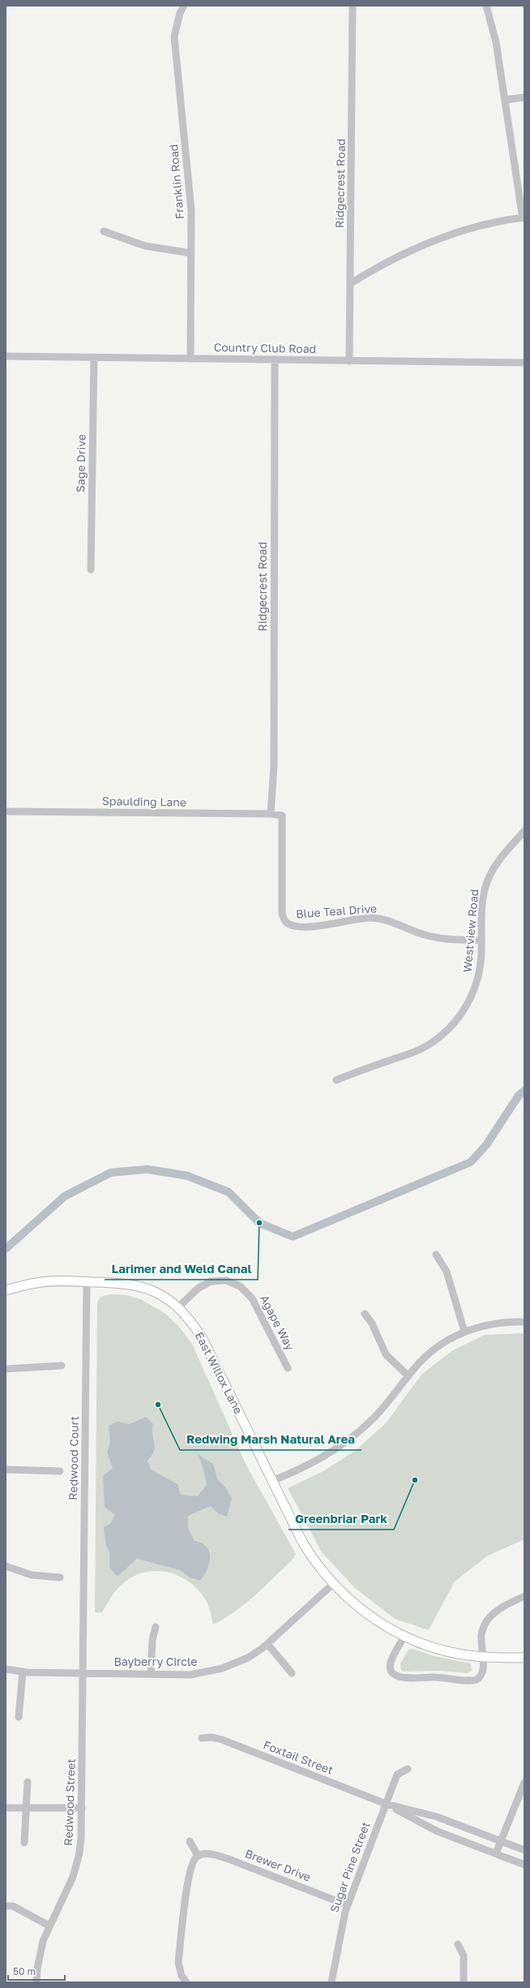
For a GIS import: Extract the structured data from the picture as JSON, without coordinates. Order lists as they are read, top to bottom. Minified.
{"streets":{"main road":["East Willox Lane"],"street":["Franklin Road","Ridgecrest Road","Country Club Road","Sage Drive","Spaulding Lane","Blue Teal Drive","Westview Road","Agape Way","Redwood Court","Bayberry Circle","Foxtail Street","Redwood Street","Brewer Drive","Sugar Pine Street"]},"crossings":[["Franklin Road","Country Club Road"],["Ridgecrest Road","Country Club Road"],["Ridgecrest Road","Spaulding Lane"],["Country Club Road","Sage Drive"],["Spaulding Lane","Blue Teal Drive"],["Blue Teal Drive","Westview Road"],["Agape Way","East Willox Lane"],["East Willox Lane","Redwood Court"],["East Willox Lane","Bayberry Circle"],["Redwood Court","Redwood Street"],["Bayberry Circle","Redwood Street"],["Foxtail Street","Sugar Pine Street"],["Brewer Drive","Sugar Pine Street"]],"places":["Larimer and Weld Canal","Redwing Marsh Natural Area","Greenbriar Park"],"scale_bar":"50 m"}
